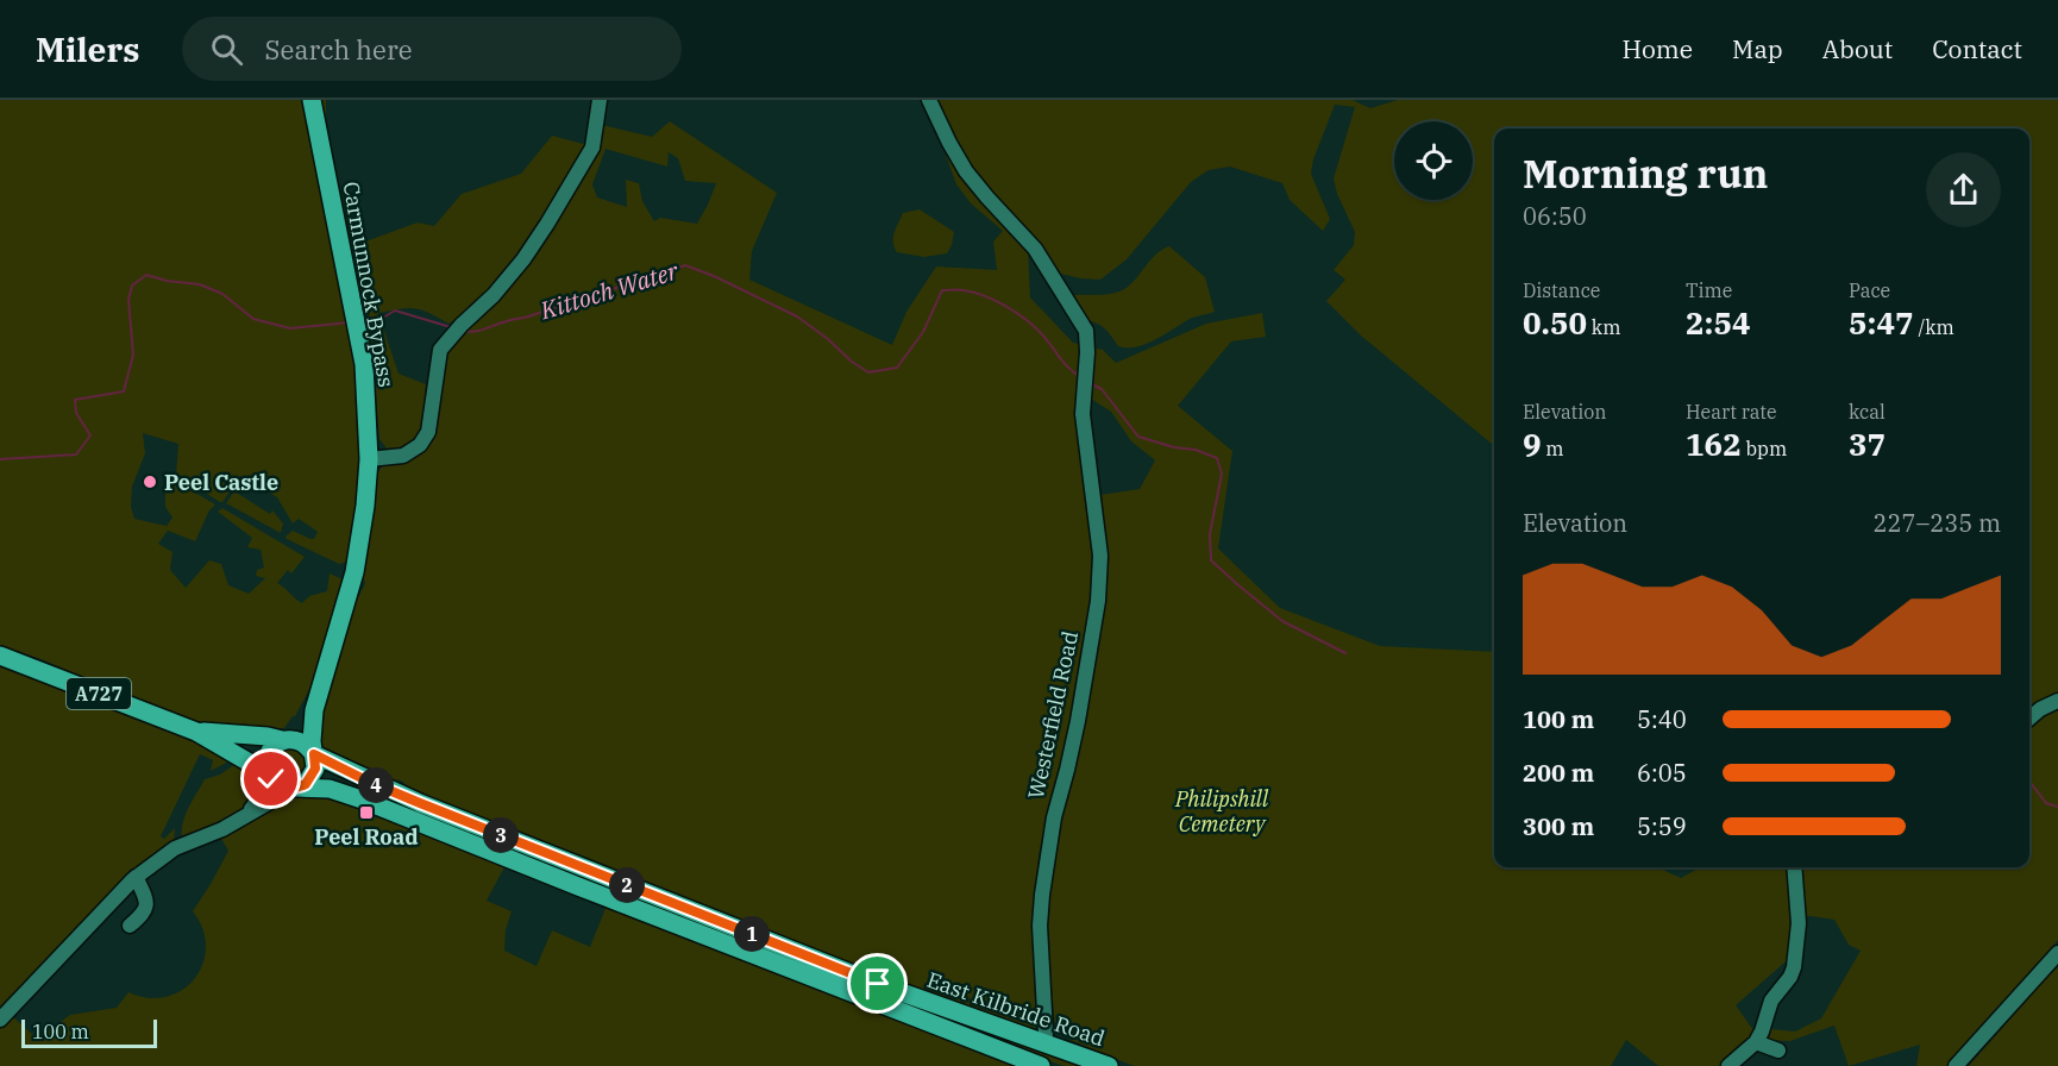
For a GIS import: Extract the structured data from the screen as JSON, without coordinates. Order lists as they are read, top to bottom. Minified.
{"streets":{"main road":["Carmunnock Bypass","A727","East Kilbride Road"],"street":["Westerfield Road"]},"crossings":[["Carmunnock Bypass","A727"],["Carmunnock Bypass","East Kilbride Road"],["A727","East Kilbride Road"],["Westerfield Road","East Kilbride Road"]],"water":["Kittoch Water"],"parks":["Philipshill Cemetery"],"places":{"other":["Peel Castle"],"transit":["Peel Road"]},"scale_bar":"100 m","page":{"header":"Milers","search":"Search here","nav":["Home","Map","About","Contact"],"heading":["Morning run","06:50"],"stats":[["Distance","0.50 km"],["Time","2:54"],["Pace","5:47 /km"],["Elevation","9 m"],["Heart rate","162 bpm"],["kcal","37"]],"chart":["Elevation","227–235 m"],"list":[{"name":"100 m","note":"5:40"},{"name":"200 m","note":"6:05"},{"name":"300 m","note":"5:59"}],"pins":["4","3","2","1"],"scale":"100 m"}}
